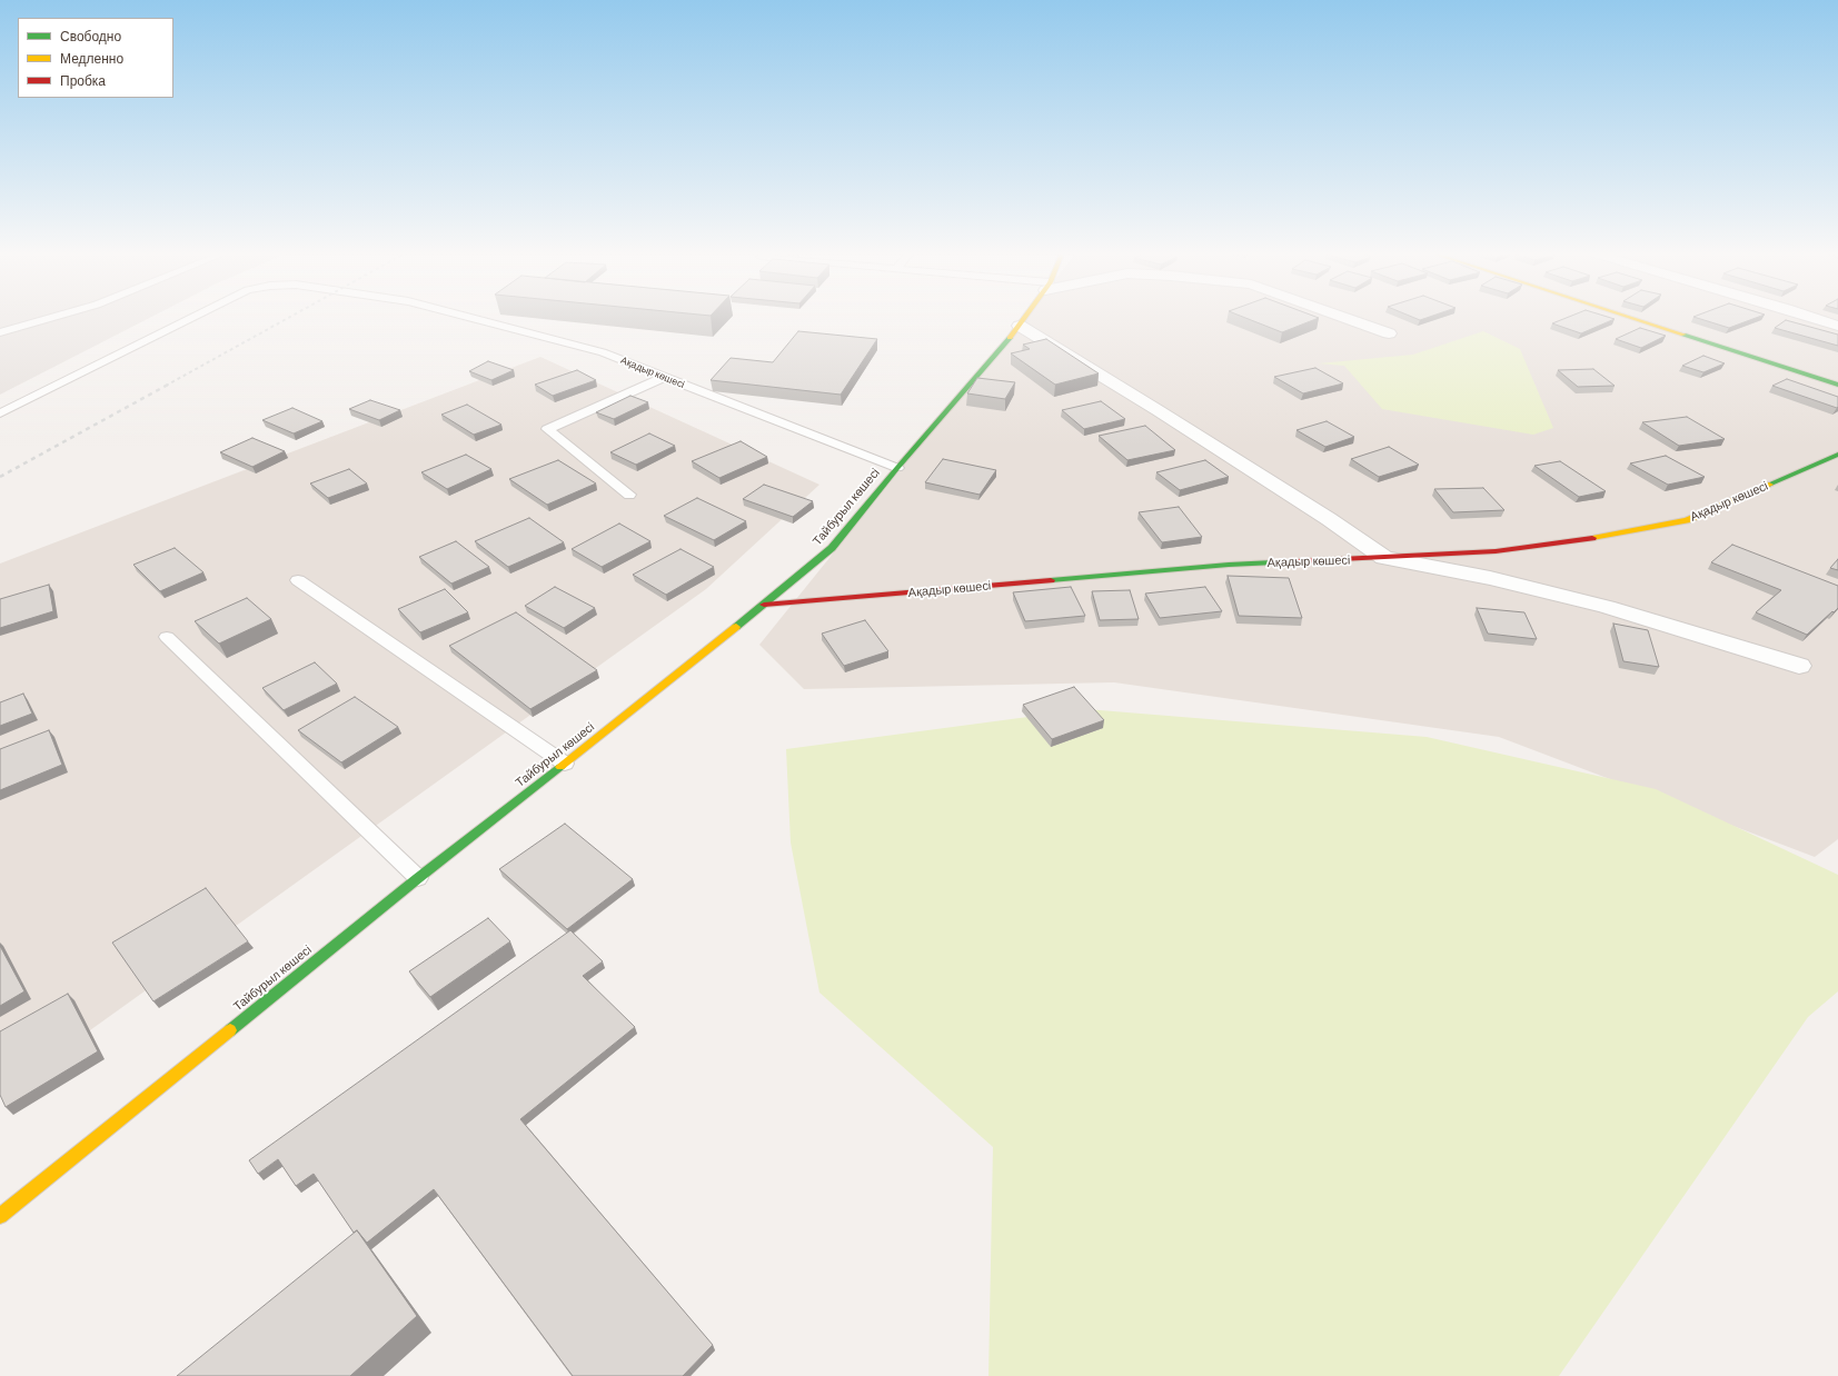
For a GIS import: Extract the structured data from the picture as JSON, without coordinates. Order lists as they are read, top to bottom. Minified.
{"streets":{"street":["Ақадыр көшесі","Тайбурыл көшесі"]},"crossings":[["Ақадыр көшесі","Тайбурыл көшесі"]],"legend":["Свободно","Медленно","Пробка"]}
